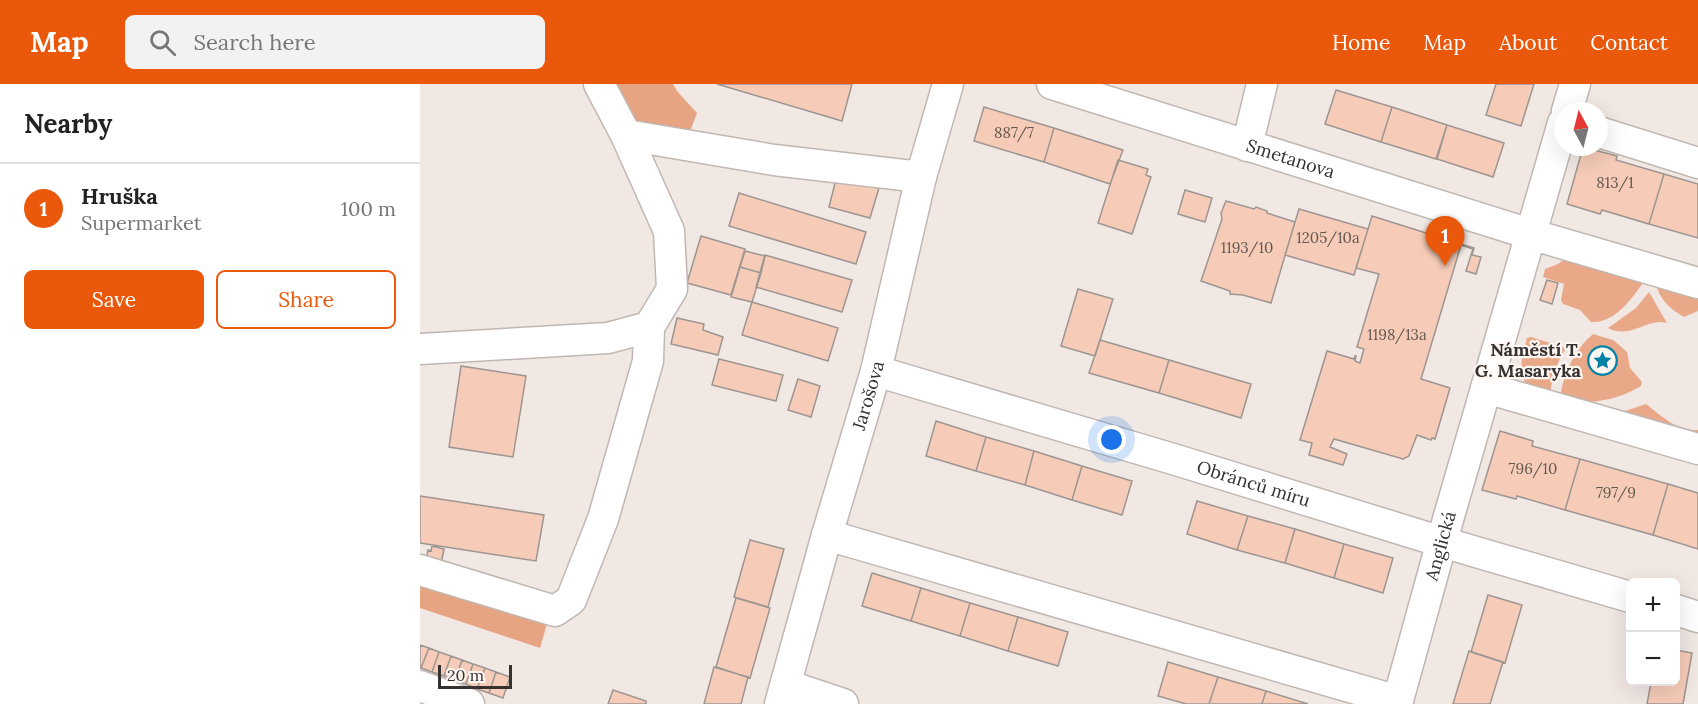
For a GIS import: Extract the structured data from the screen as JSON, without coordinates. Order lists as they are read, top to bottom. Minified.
{"streets":{"street":["Smetanova","Jarošova","Obránců míru","Anglická"]},"crossings":[["Smetanova","Anglická"],["Jarošova","Obránců míru"],["Obránců míru","Anglická"]],"places":{"place":["Náměstí T. G. Masaryka"]},"house_numbers":["887/7","813/1","1205/10a","1193/10","1198/13a","796/10","797/9"],"scale_bar":"20 m","north":"top","page":{"header":"Map","search":"Search here","nav":["Home","Map","About","Contact"],"heading":"Nearby","list":[{"mark":"1","name":"Hruška","note":"Supermarket","value":"100 m"}],"pins":"1","buttons":["Save","Share"],"map_buttons":["+","−"],"scale":"20 m"}}
